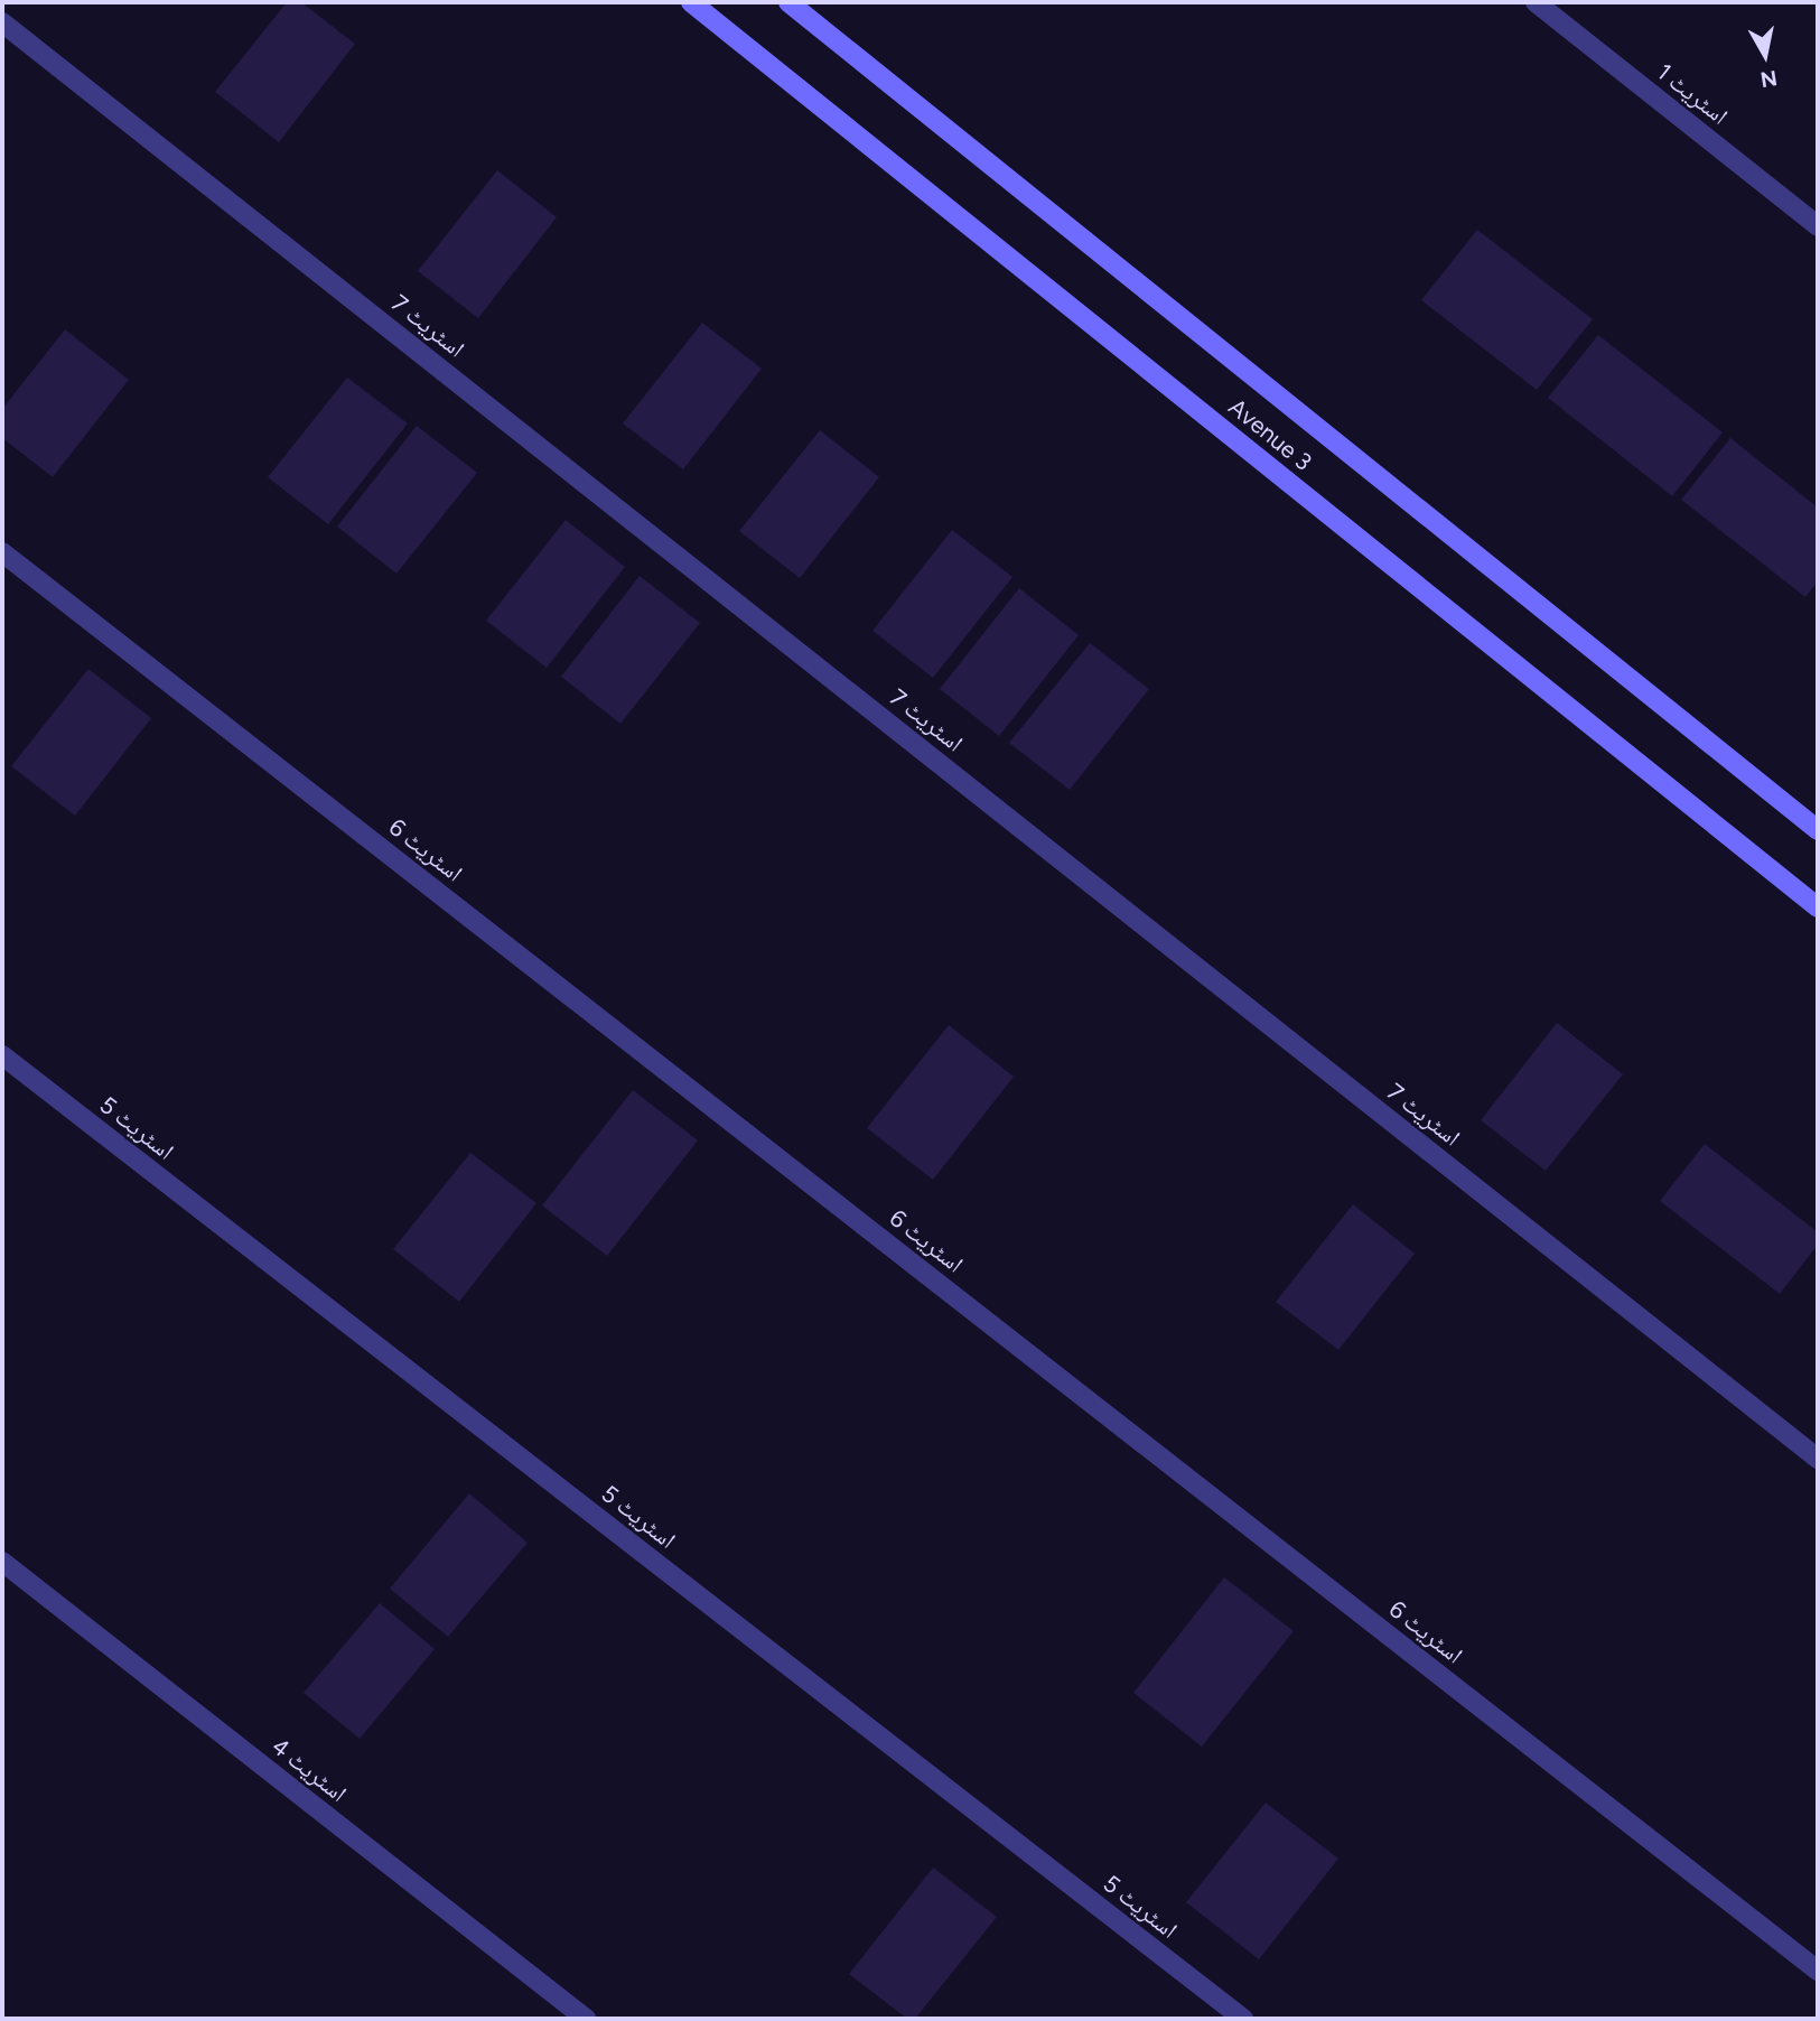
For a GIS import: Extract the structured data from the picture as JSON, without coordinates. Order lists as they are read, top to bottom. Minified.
{"streets":{"main road":["Avenue 3"],"street":["اسٹریٹ 1","اسٹریٹ 7","اسٹریٹ 6","اسٹریٹ 5","اسٹریٹ 4"]},"north":"bottom"}
